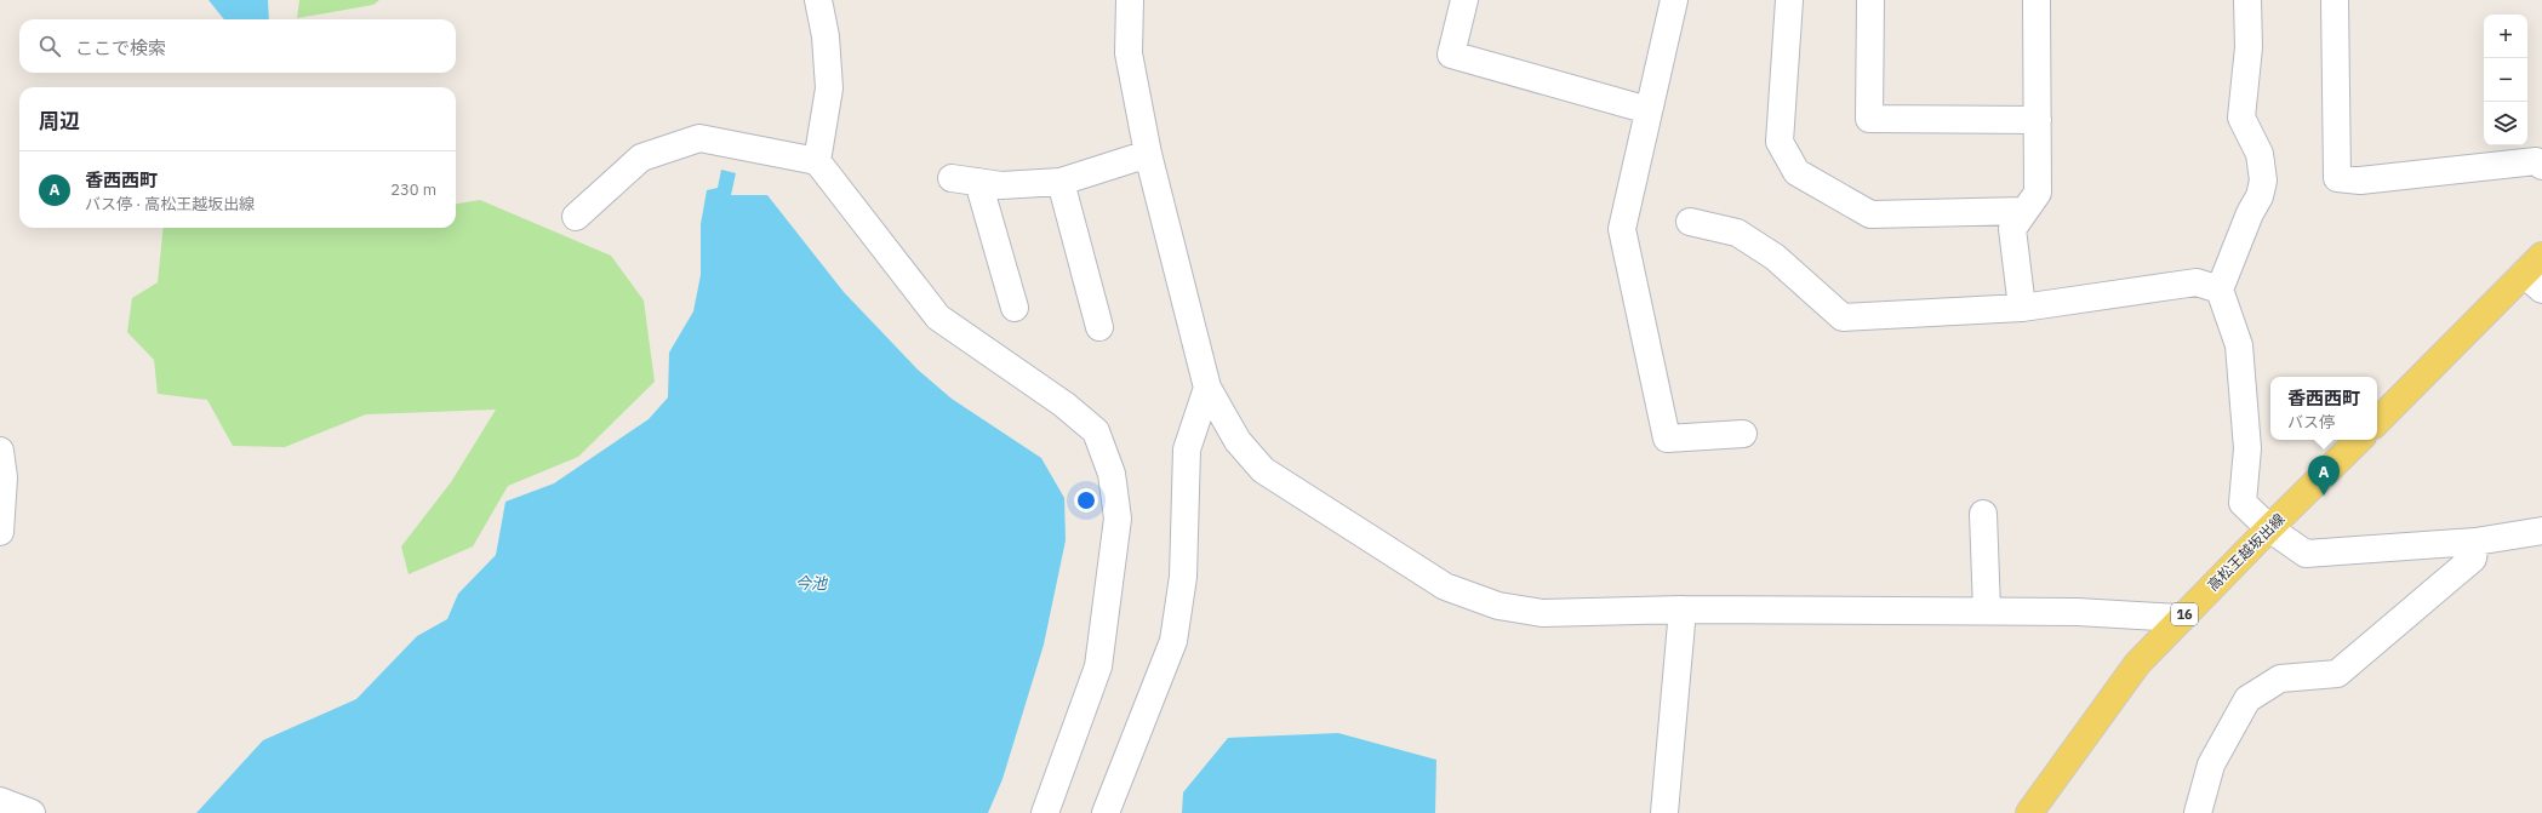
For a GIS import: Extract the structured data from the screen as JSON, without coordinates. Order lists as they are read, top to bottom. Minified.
{"streets":{"main road":["高松王越坂出線","16"]},"water":["今池"],"page":{"map_buttons":["+","−"],"search":"ここで検索","heading":"周辺","list":[{"mark":"A","name":"香西西町","note":"バス停 · 高松王越坂出線","value":"230 m"}],"popup":["香西西町","バス停"],"pins":"A"}}
